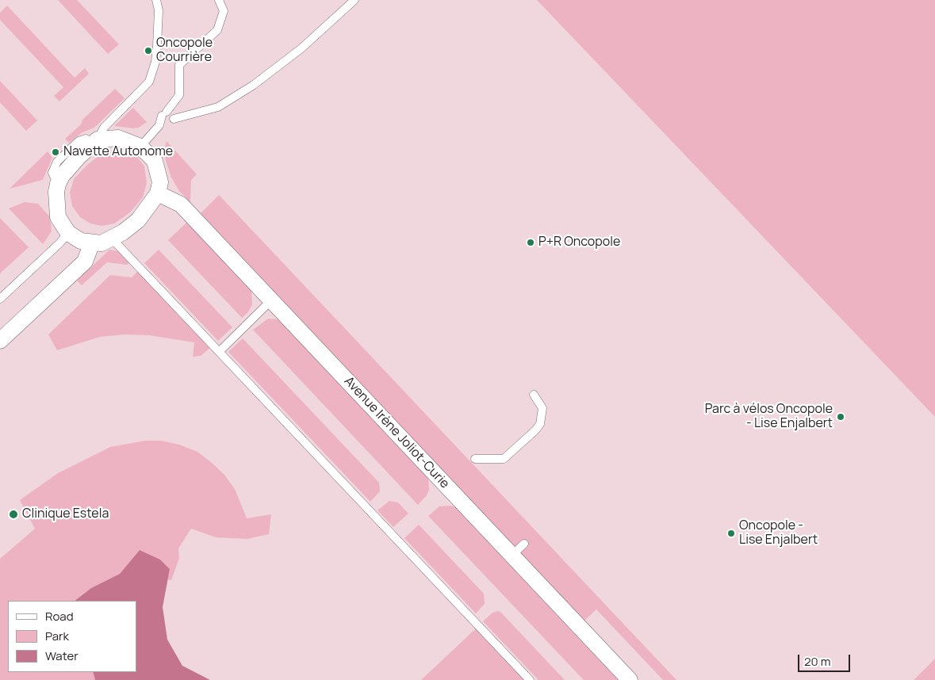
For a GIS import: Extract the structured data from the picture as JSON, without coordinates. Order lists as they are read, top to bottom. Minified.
{"streets":{"street":["Avenue Irène Joliot-Curie"]},"places":["Oncopole Courrière","Navette Autonome","P+R Oncopole","Parc à vélos Oncopole - Lise Enjalbert","Clinique Estela","Oncopole - Lise Enjalbert"],"legend":["Road","Park","Water"],"scale_bar":"20 m"}
